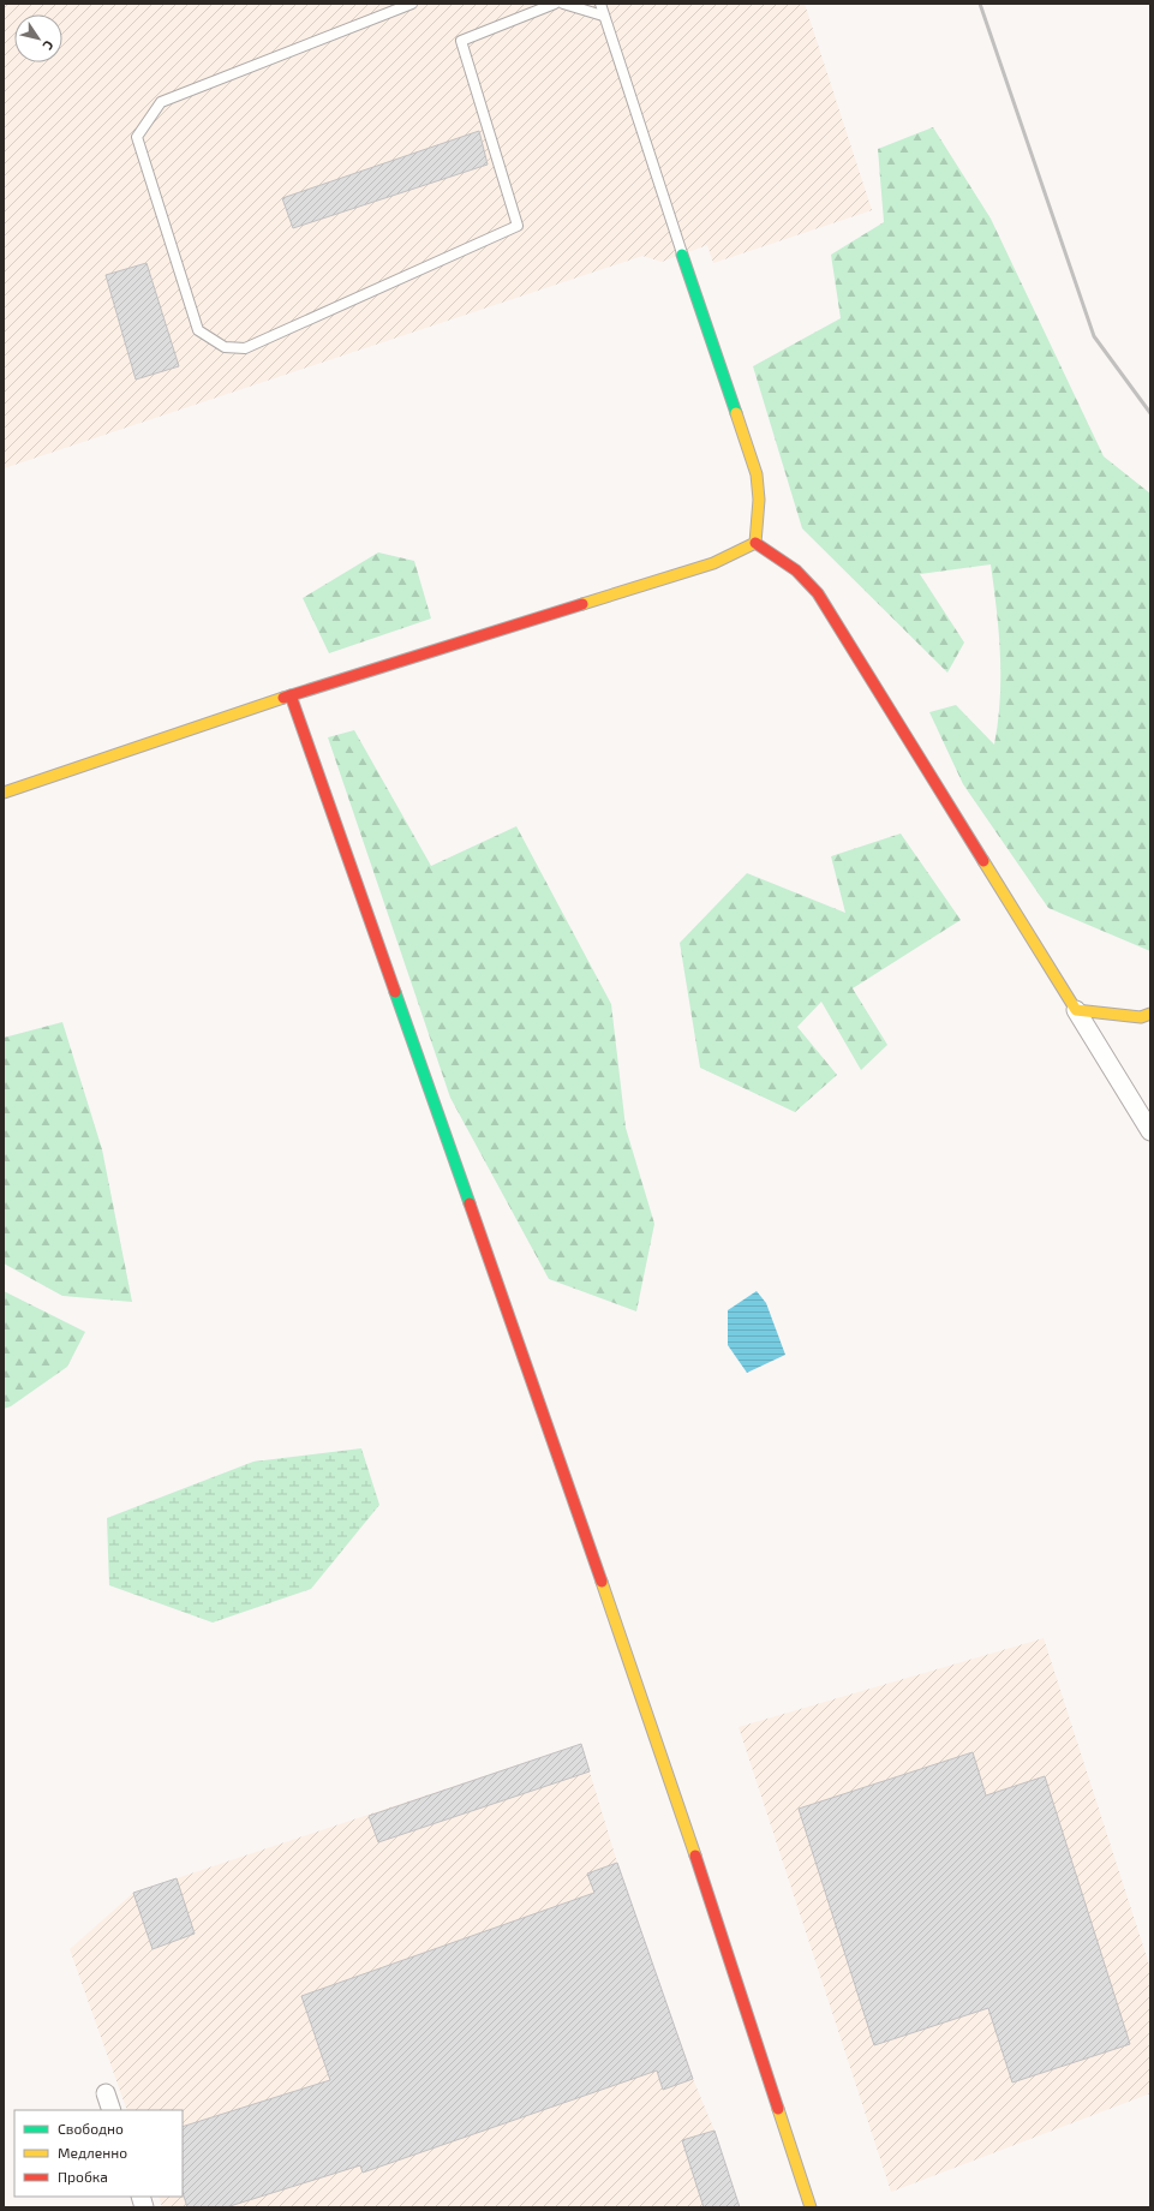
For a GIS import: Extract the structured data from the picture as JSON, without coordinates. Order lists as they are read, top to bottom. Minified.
{"legend":["Свободно","Медленно","Пробка"],"north":"bottom right"}
